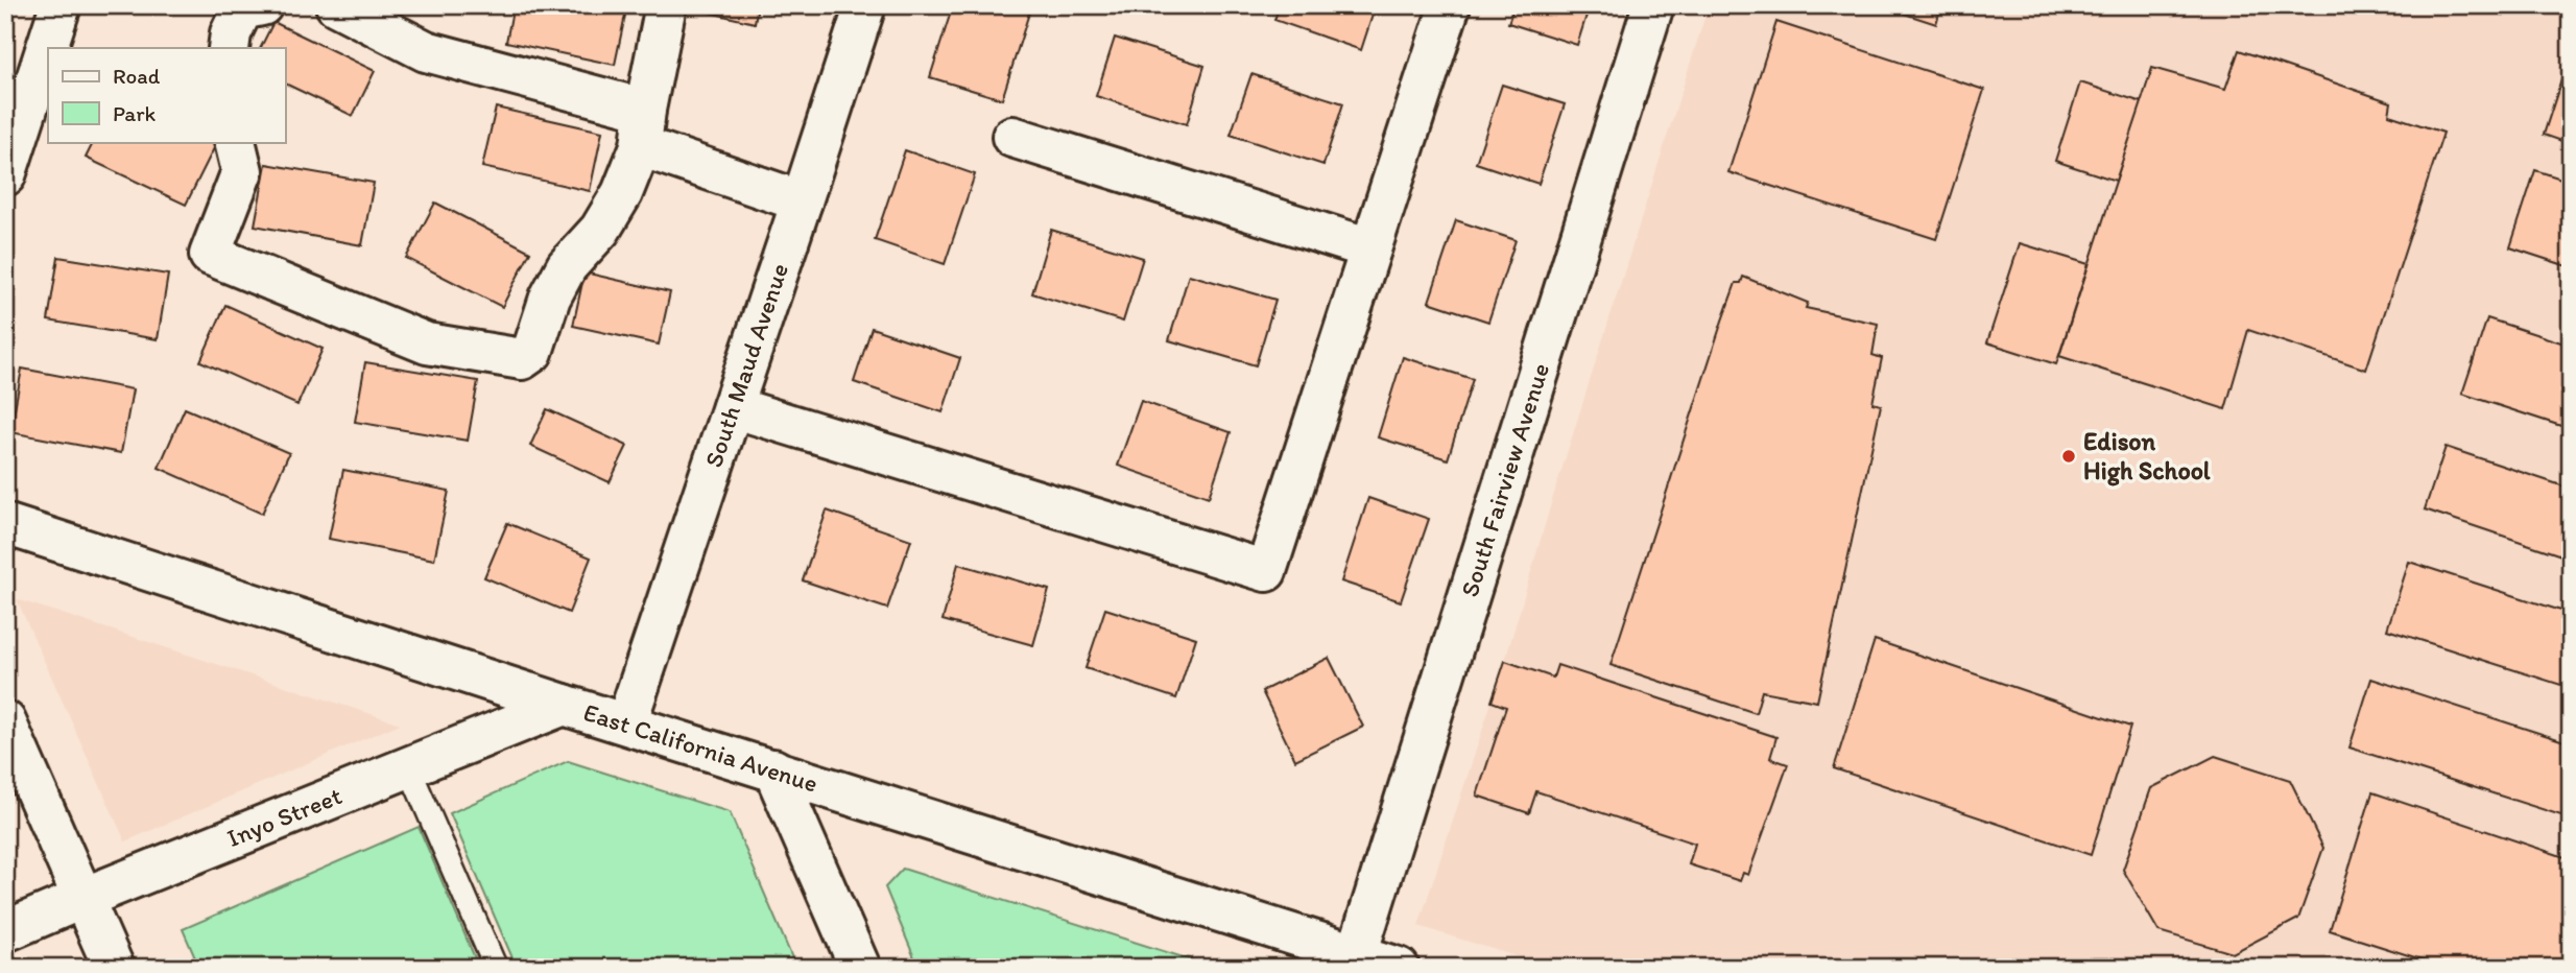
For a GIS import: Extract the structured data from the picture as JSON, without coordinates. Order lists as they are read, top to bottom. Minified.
{"streets":{"street":["South Maud Avenue","South Fairview Avenue","East California Avenue","Inyo Street"]},"crossings":[["South Maud Avenue","East California Avenue"],["South Fairview Avenue","East California Avenue"],["East California Avenue","Inyo Street"]],"places":["Edison High School"],"legend":["Road","Park"]}
